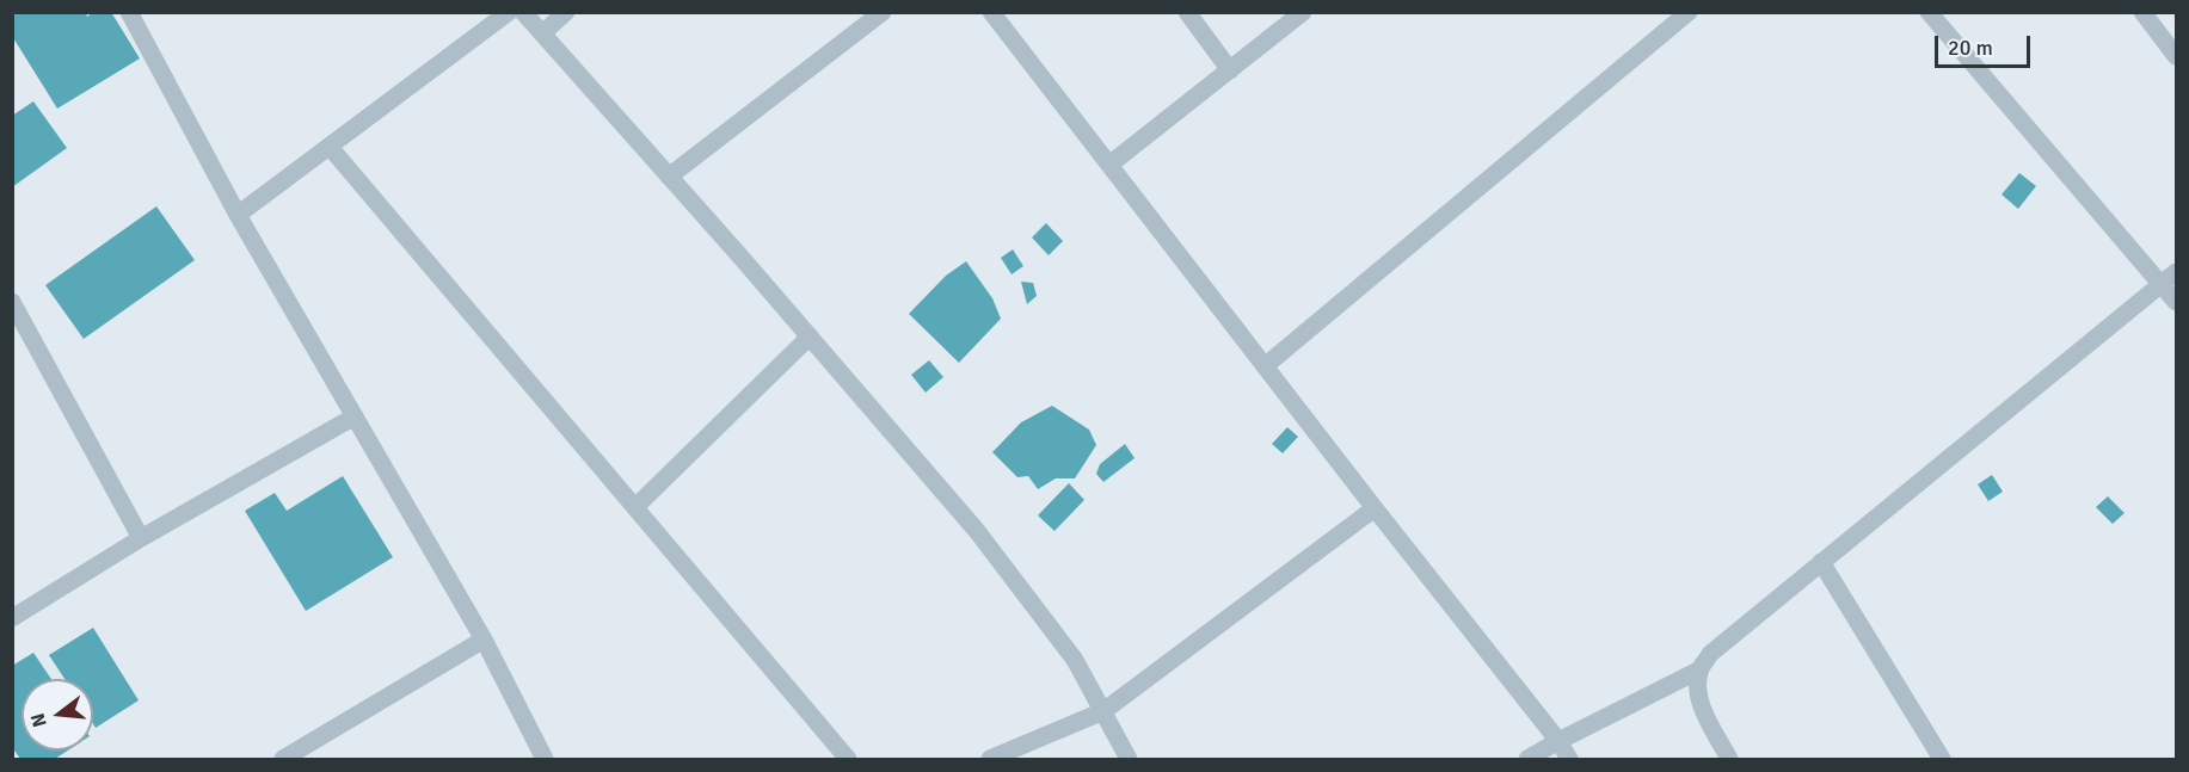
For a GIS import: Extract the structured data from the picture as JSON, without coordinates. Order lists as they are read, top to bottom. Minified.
{"scale_bar":"20 m","north":"left"}
